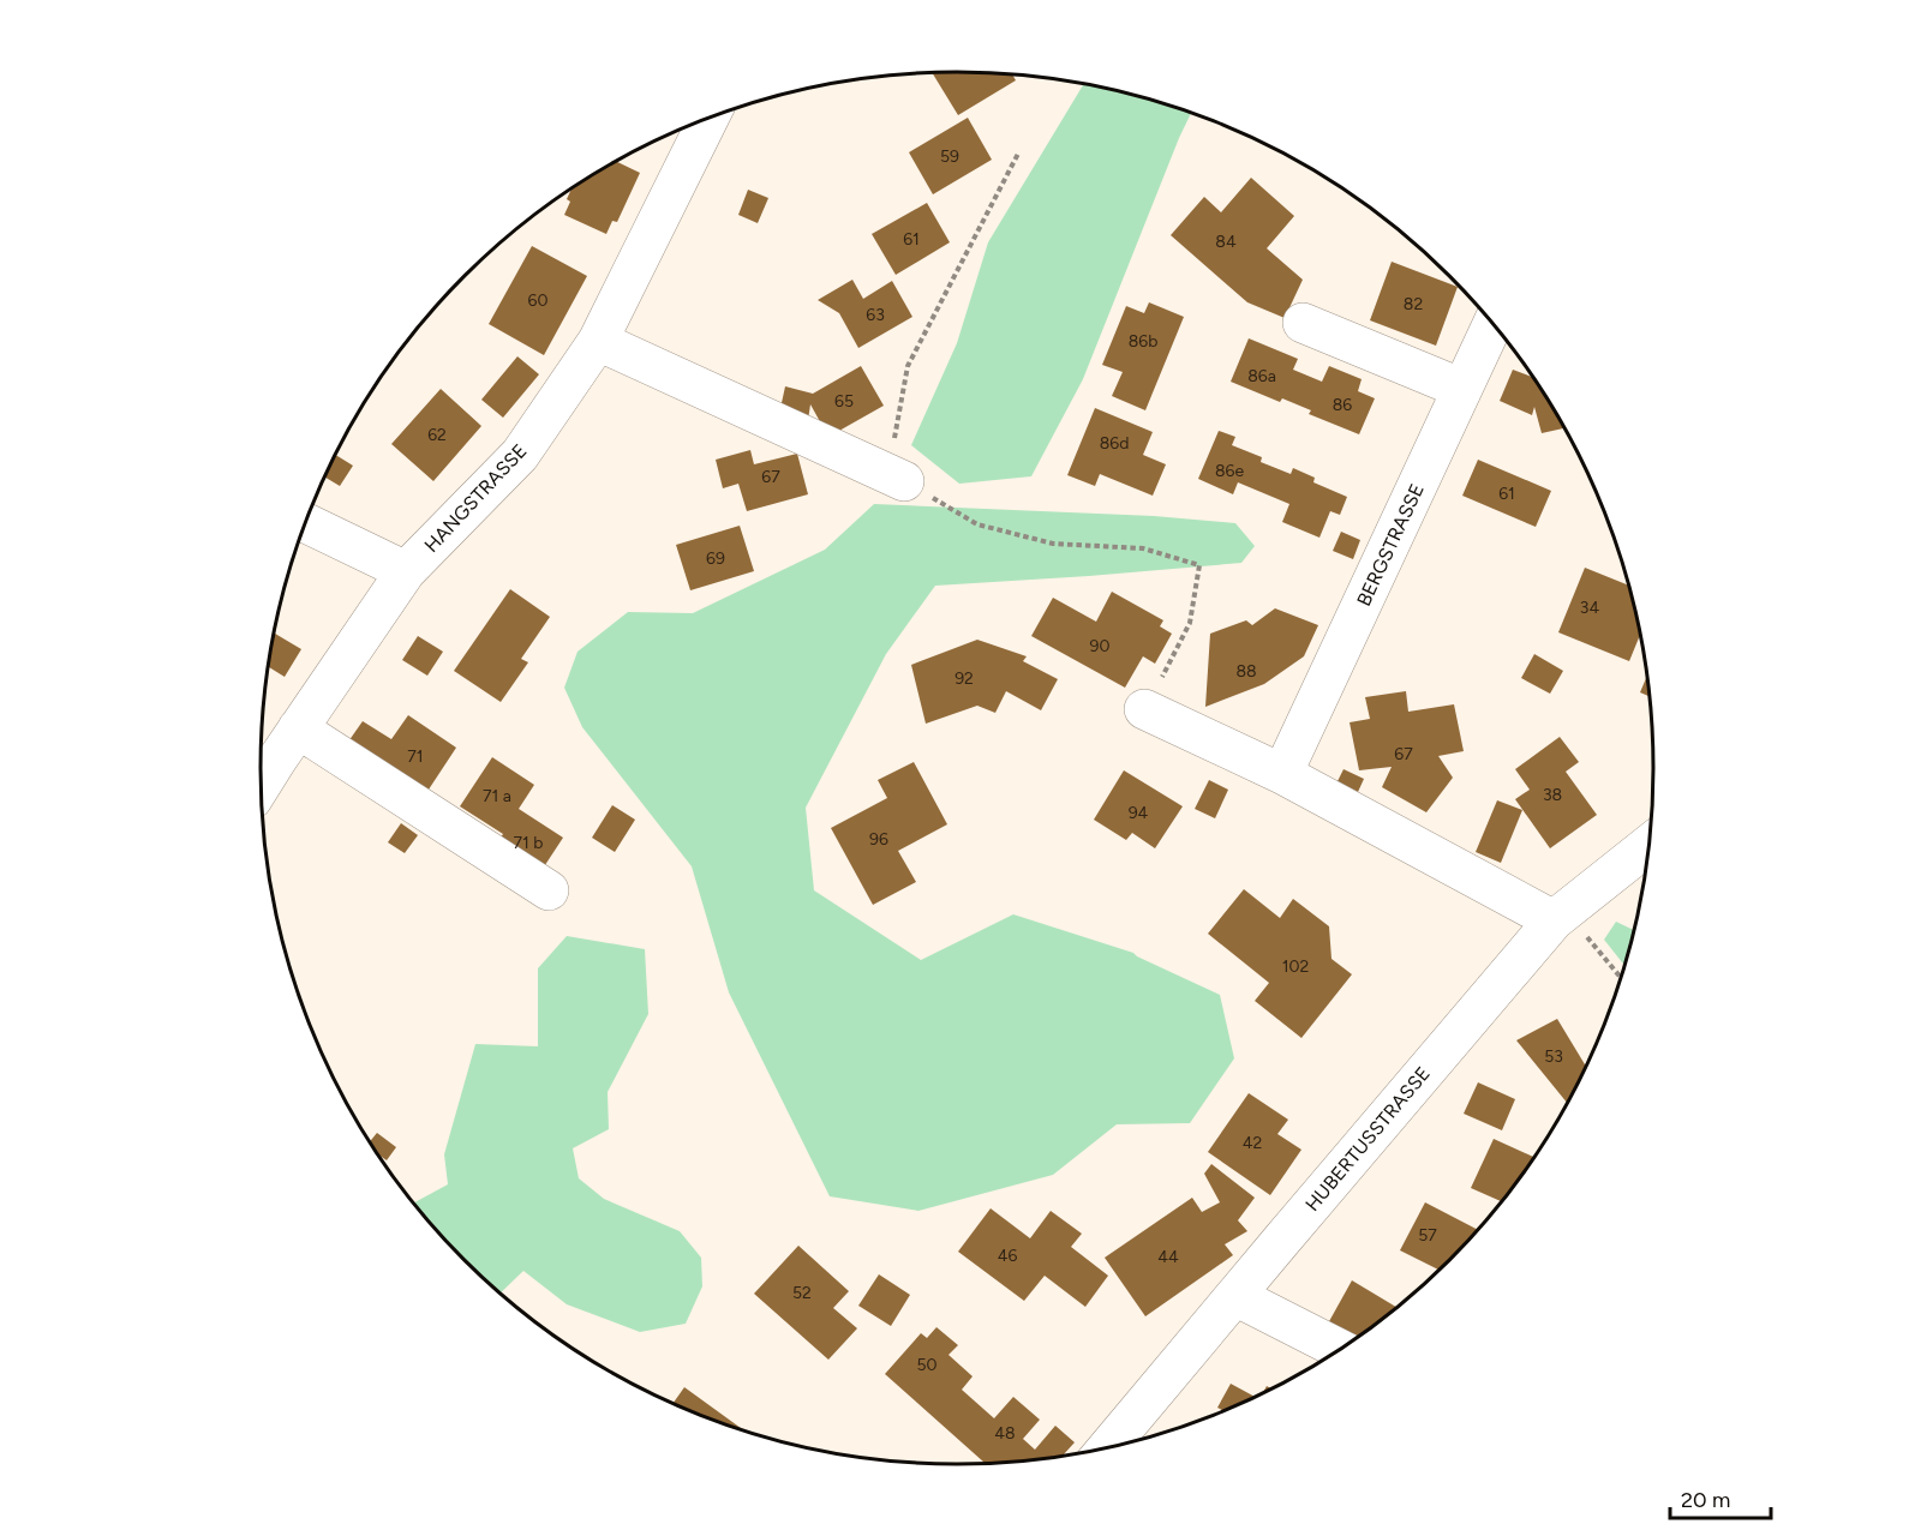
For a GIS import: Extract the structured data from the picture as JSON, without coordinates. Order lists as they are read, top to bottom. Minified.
{"streets":{"street":["HANGSTRASSE","BERGSTRASSE","HUBERTUSSTRASSE"]},"house_numbers":["59","61","84","60","82","63","86b","86a","65","86","62","86d","86e","67","61","69","34","90","88","92","67","71","38","71 a","94","96","71 b","102","53","42","57","46","44","52","50","48"],"scale_bar":"20 m"}
